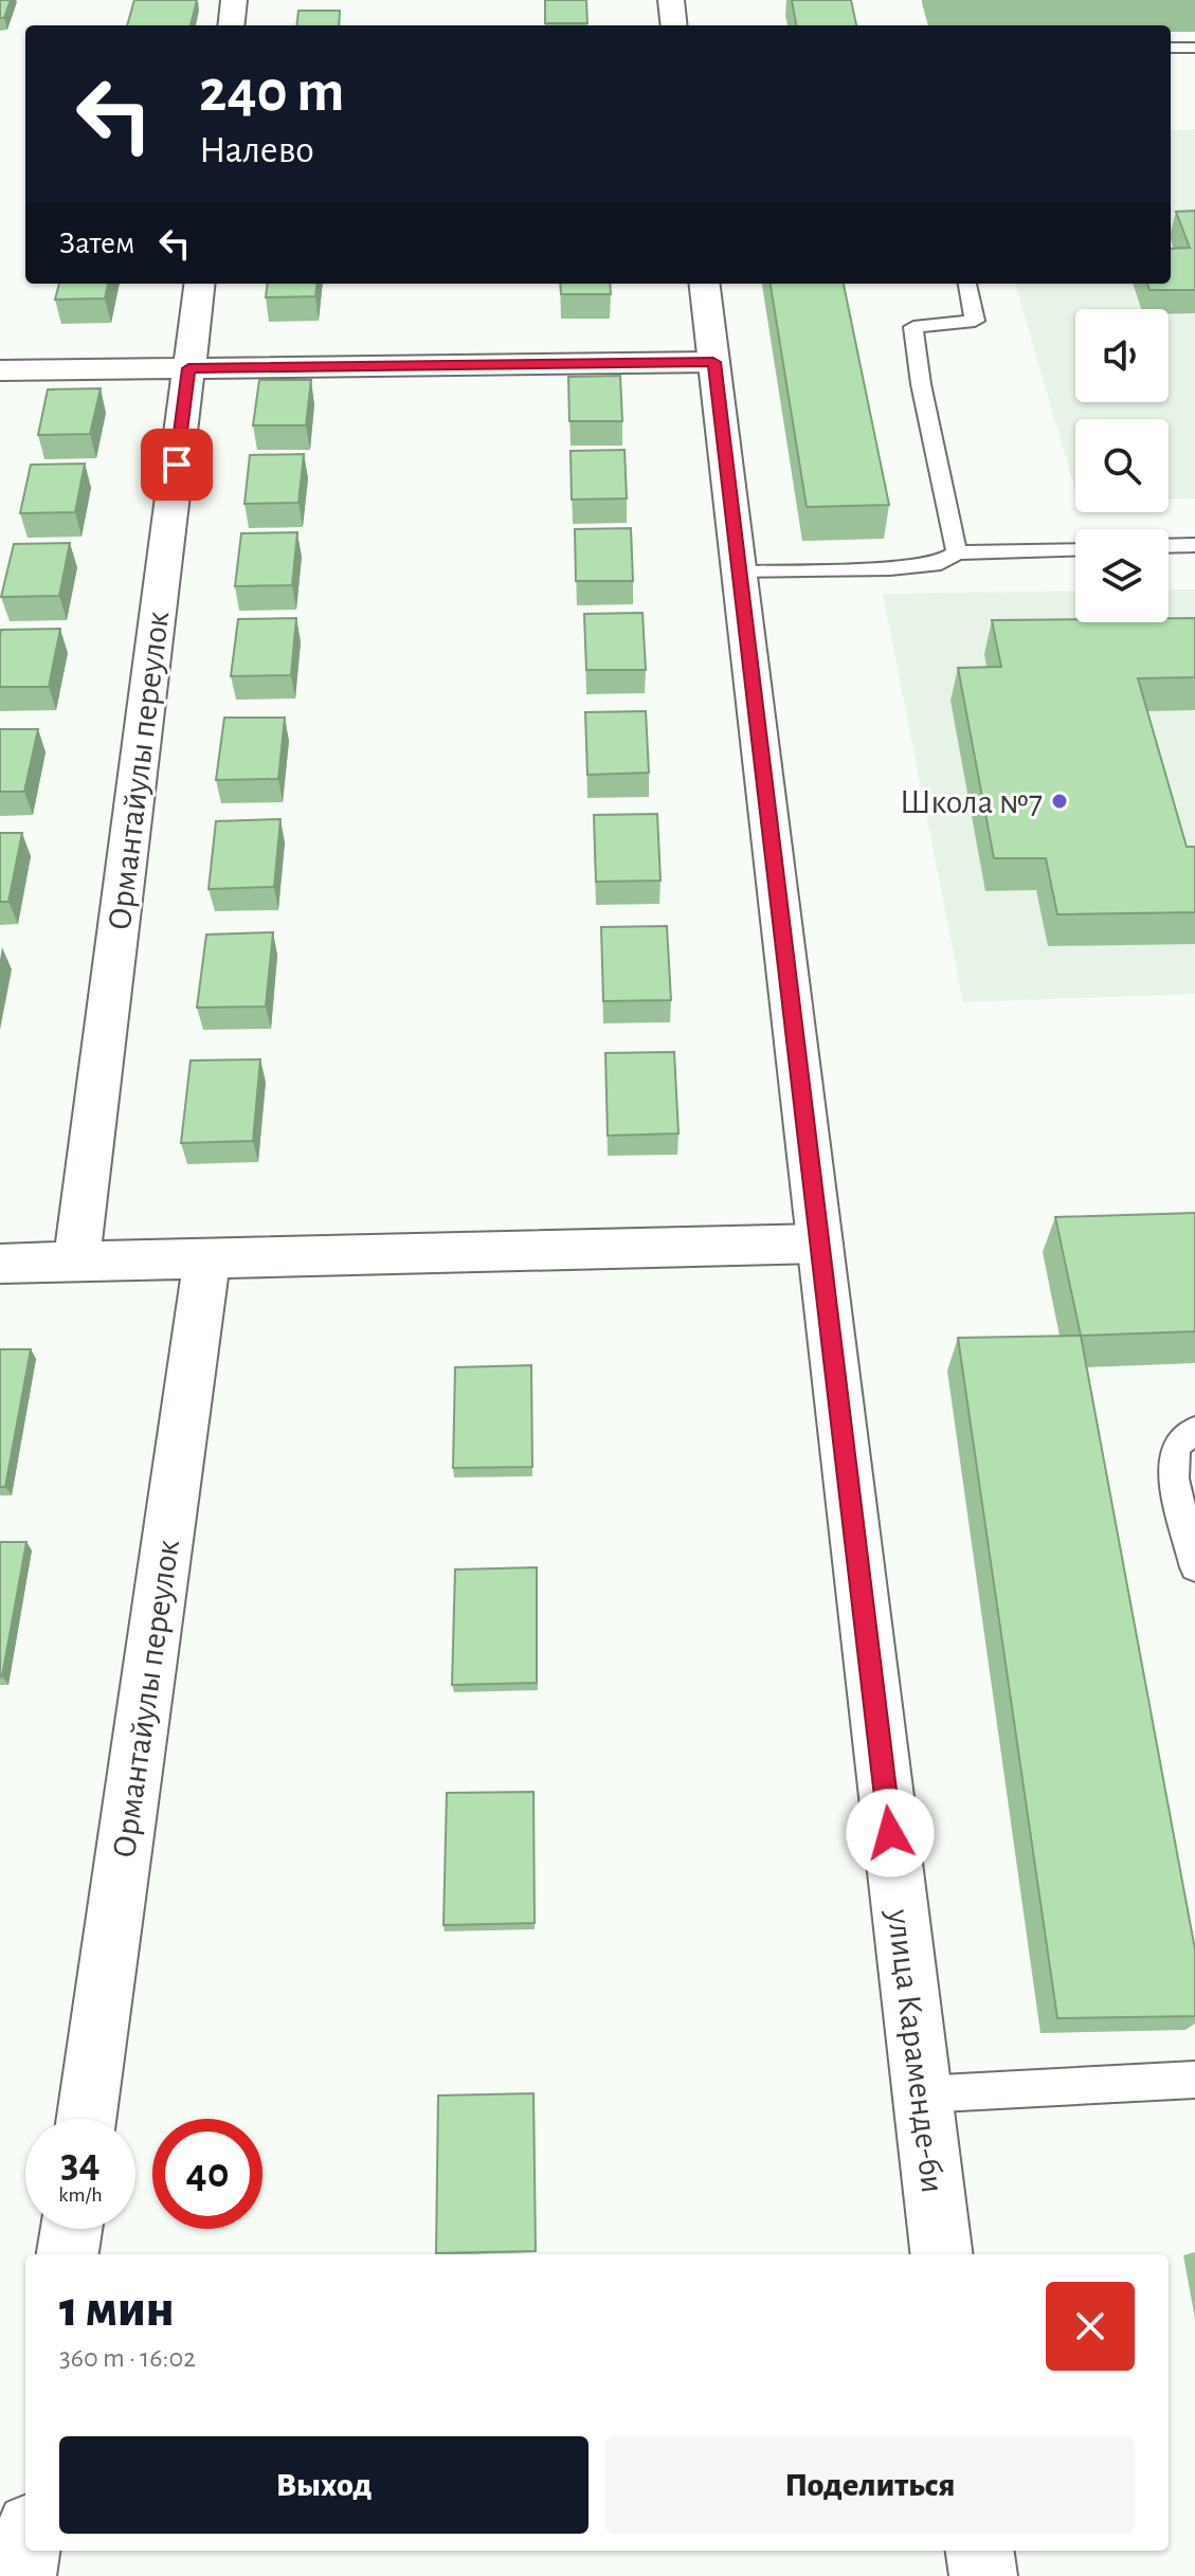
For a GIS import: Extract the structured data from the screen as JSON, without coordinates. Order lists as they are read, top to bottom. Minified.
{"streets":{"street":["Ормантайулы переулок","улица Караменде-би"]},"places":["Школа №7"],"page":{"turn":["240 m","Налево"],"then":"Затем","speed":"34 km/h","limit":"40","heading":["1 мин","360 m · 16:02"],"buttons":["Выход","Поделиться"]}}
